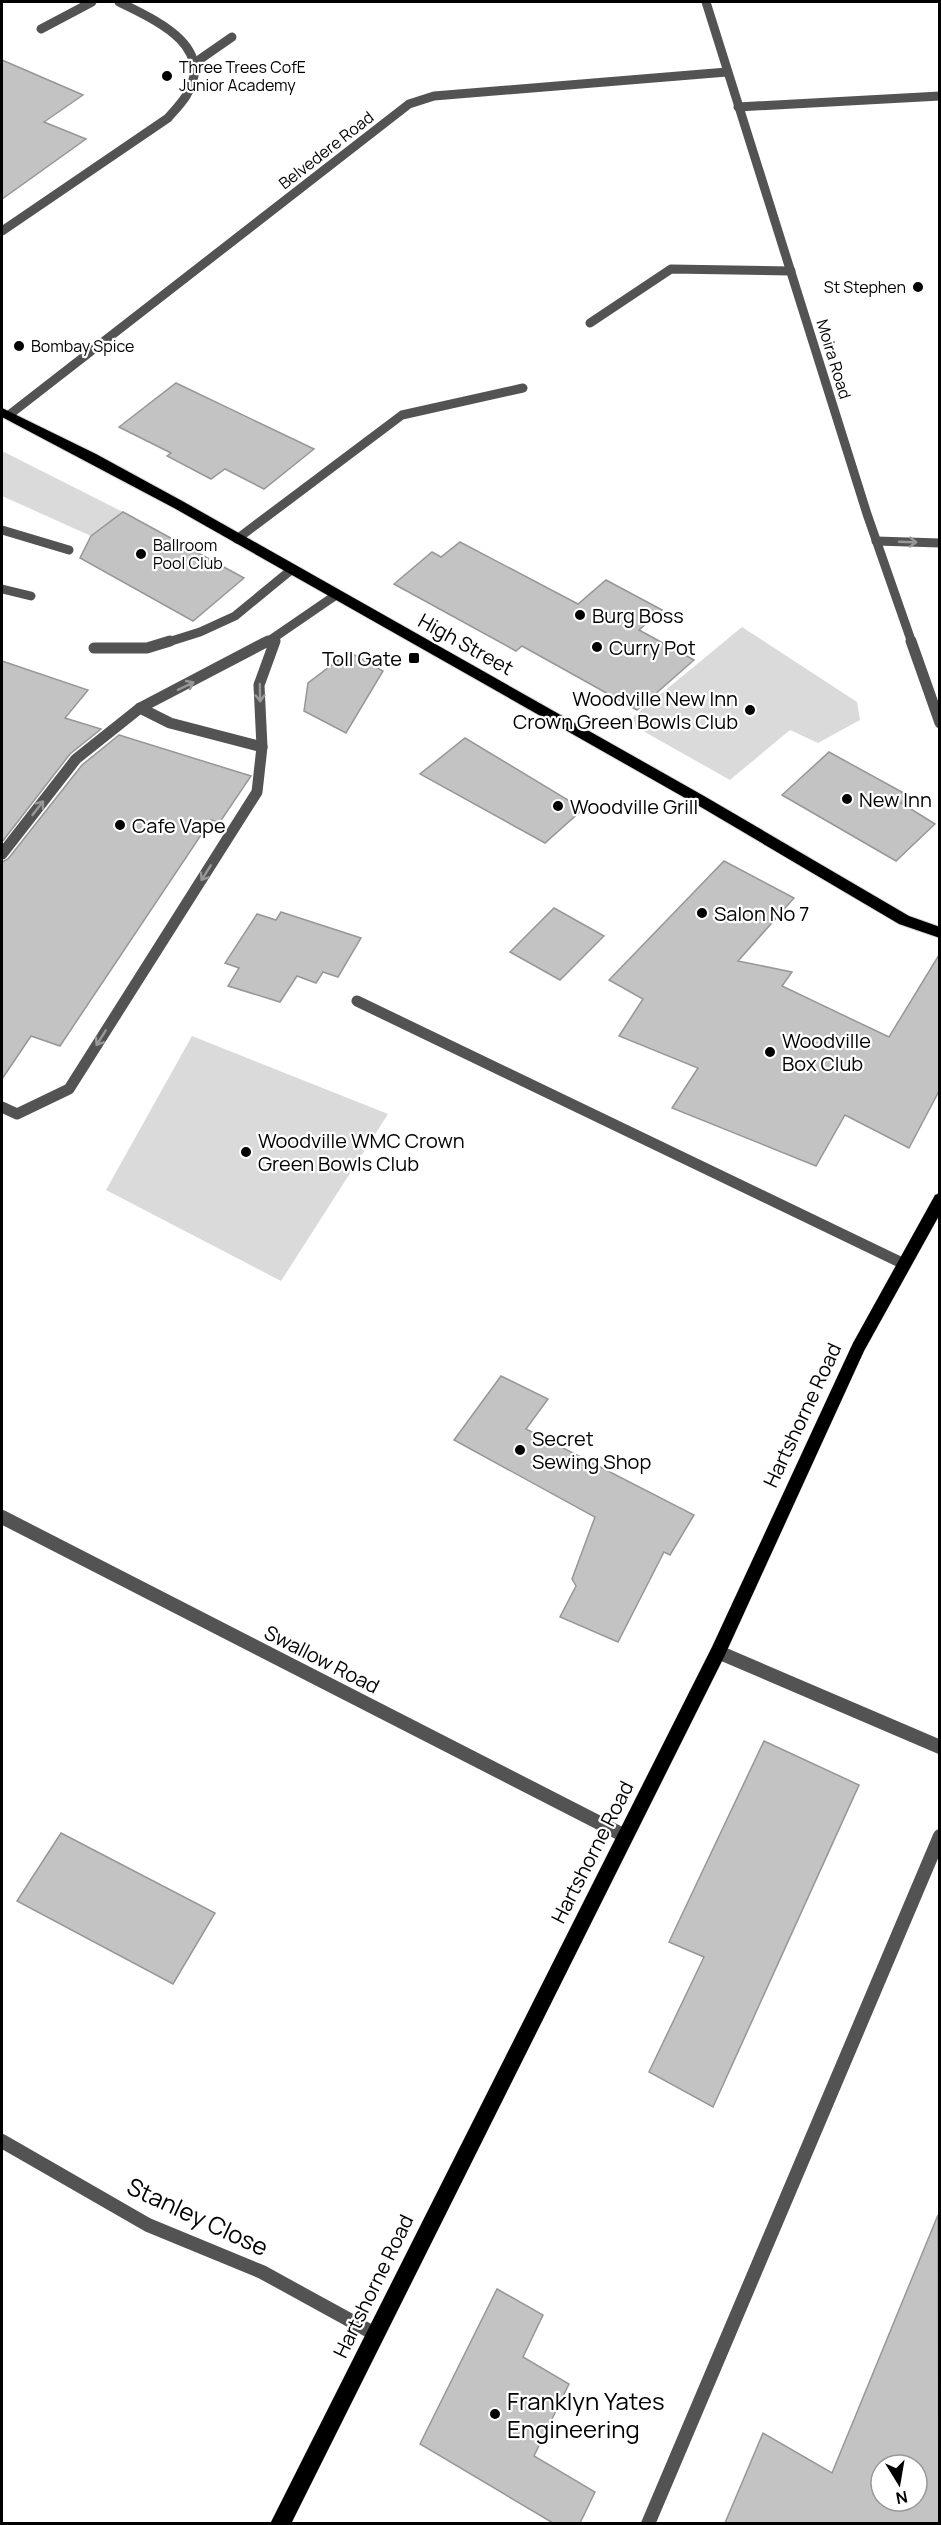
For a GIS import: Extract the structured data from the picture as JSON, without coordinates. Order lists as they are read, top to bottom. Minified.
{"streets":{"highway":["High Street"],"main road":["Hartshorne Road"],"street":["Belvedere Road","Moira Road","Swallow Road","Stanley Close"]},"crossings":[["Belvedere Road","Moira Road"],["Belvedere Road","High Street"],["Hartshorne Road","Swallow Road"],["Hartshorne Road","Stanley Close"]],"places":{"other":["Three Trees CofE Junior Academy","St Stephen","Bombay Spice","Ballroom Pool Club","Burg Boss","Curry Pot","Woodville New Inn Crown Green Bowls Club","New Inn","Woodville Grill","Cafe Vape","Salon No 7","Woodville Box Club","Woodville WMC Crown Green Bowls Club","Secret Sewing Shop","Franklyn Yates Engineering"],"transit":["Toll Gate"]},"north":"bottom"}
